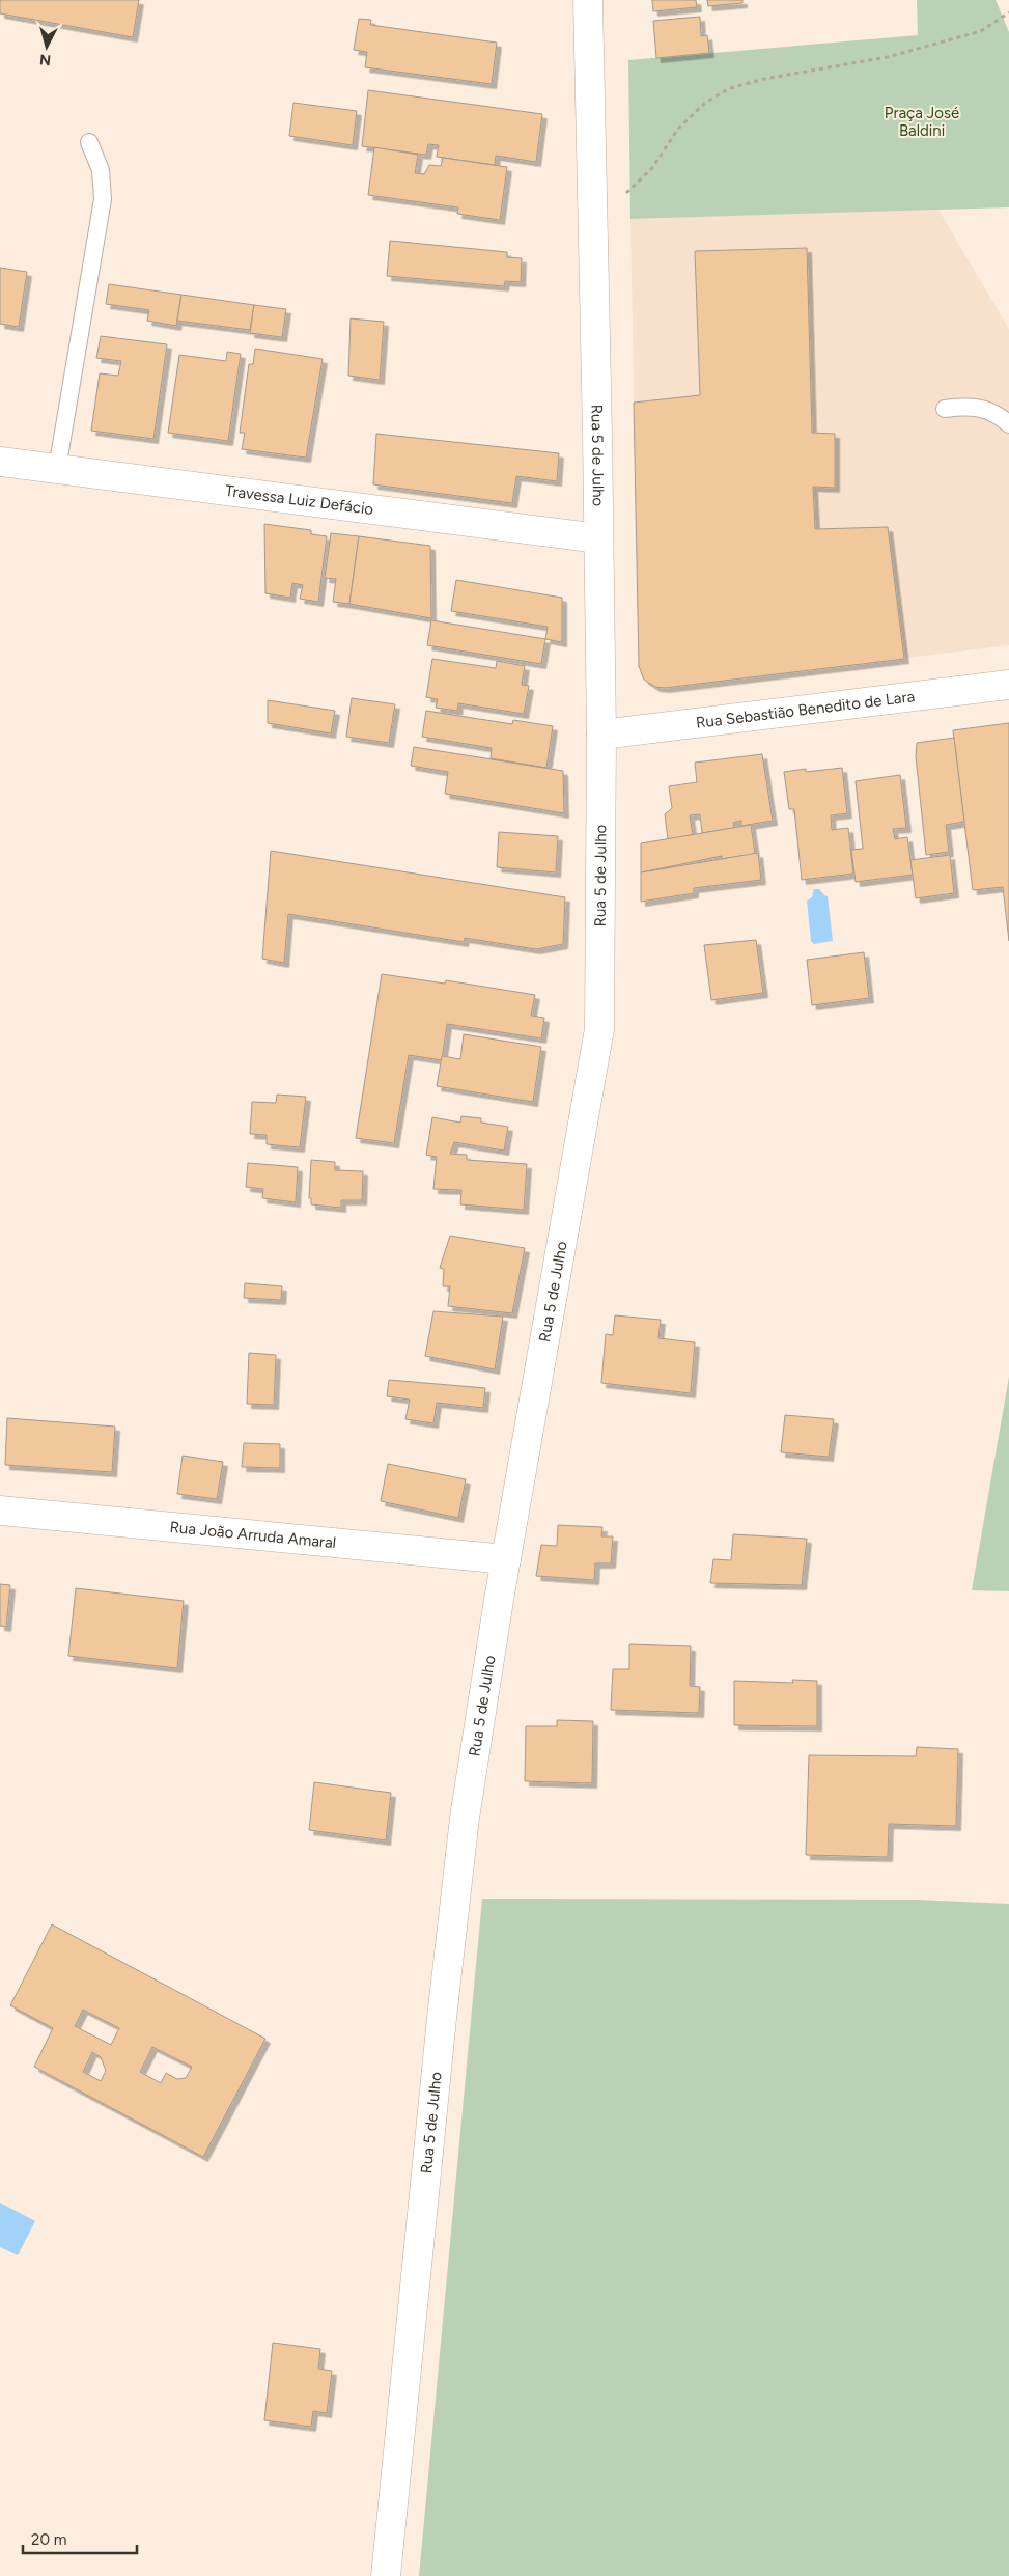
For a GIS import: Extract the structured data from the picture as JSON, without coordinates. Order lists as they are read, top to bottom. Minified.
{"streets":{"street":["Rua 5 de Julho","Travessa Luiz Defácio","Rua Sebastião Benedito de Lara","Rua João Arruda Amaral"]},"crossings":[["Rua 5 de Julho","Travessa Luiz Defácio"],["Rua 5 de Julho","Rua Sebastião Benedito de Lara"],["Rua 5 de Julho","Rua João Arruda Amaral"]],"parks":["Praça José Baldini"],"scale_bar":"20 m","north":"bottom"}
